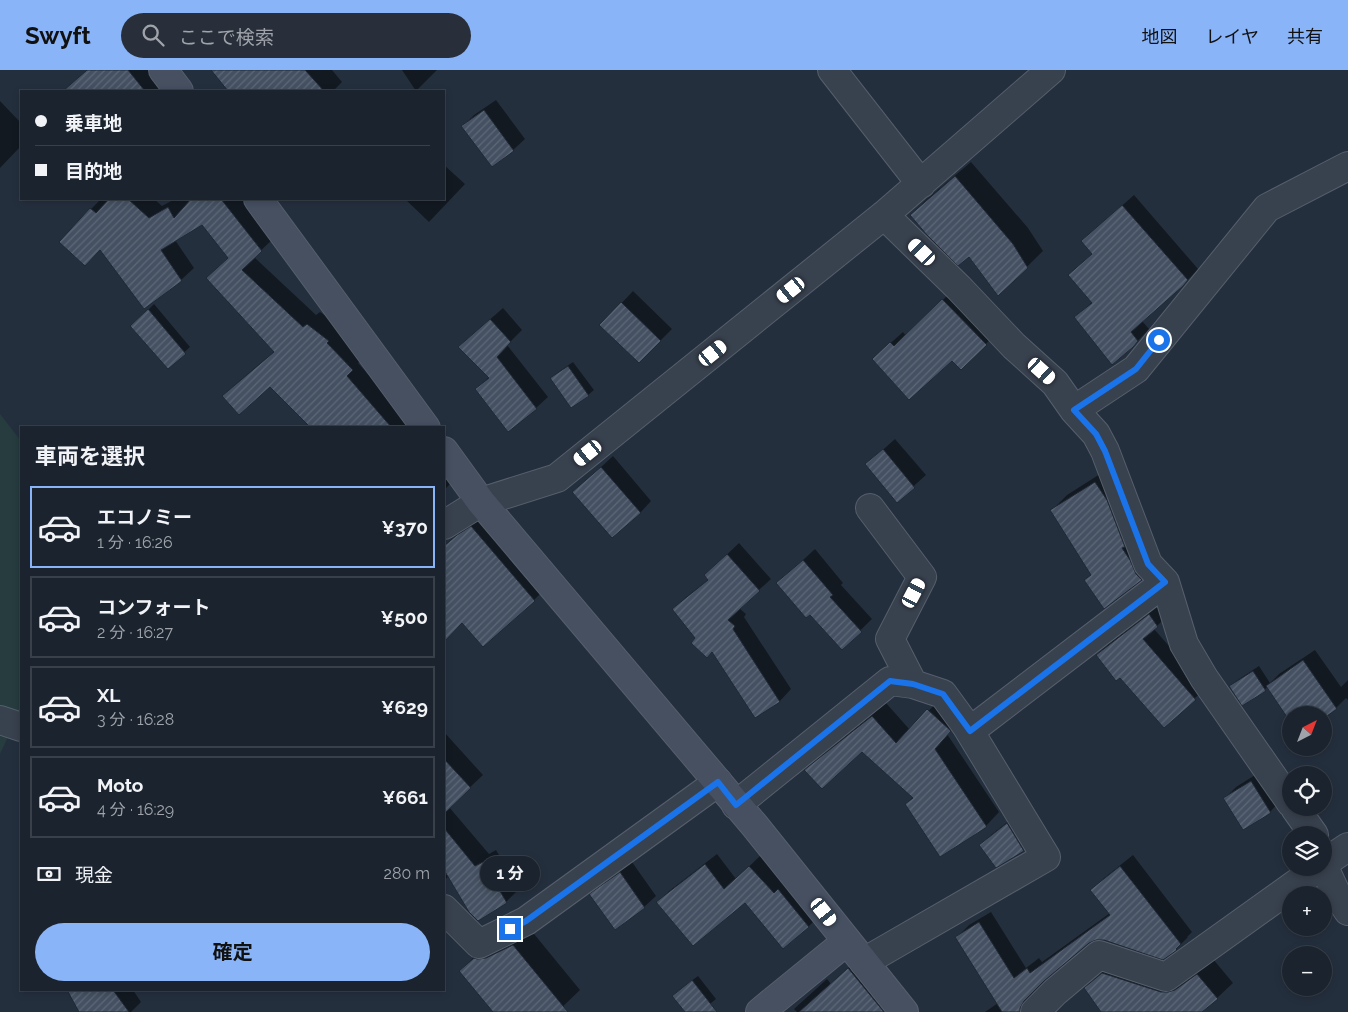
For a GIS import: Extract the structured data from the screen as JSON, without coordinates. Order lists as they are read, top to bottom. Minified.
{"north":"top right","page":{"header":"Swyft","search":"ここで検索","nav":["地図","レイヤ","共有"],"banner":["乗車地","目的地"],"heading":"車両を選択","list":[{"name":"エコノミー","note":"1 分 · 16:26","value":"¥370"},{"name":"コンフォート","note":"2 分 · 16:27","value":"¥500"},{"name":"XL","note":"3 分 · 16:28","value":"¥629"},{"name":"Moto","note":"4 分 · 16:29","value":"¥661"}],"map_buttons":["+","−"],"pay":["現金","280 m"],"bubble":"1 分","buttons":"確定"}}
